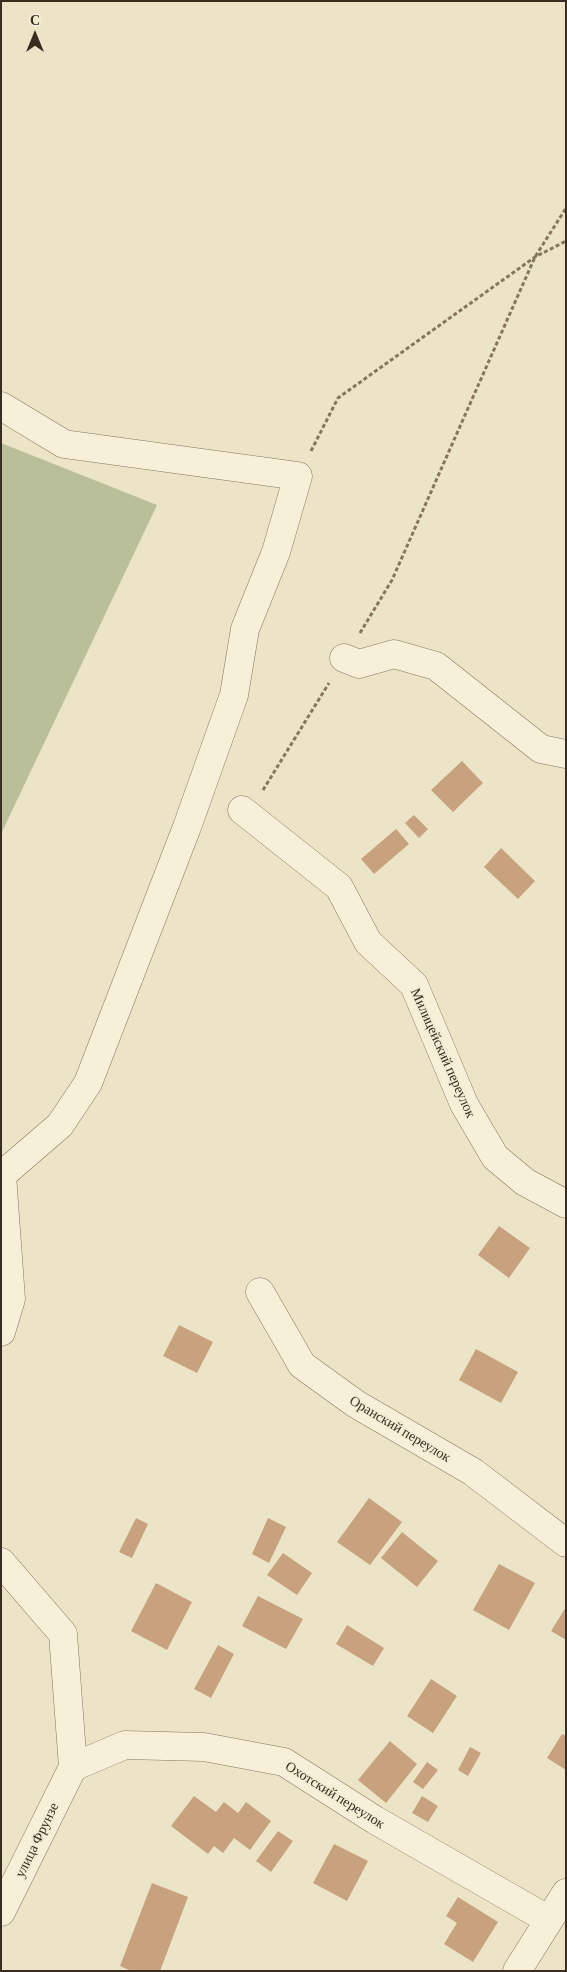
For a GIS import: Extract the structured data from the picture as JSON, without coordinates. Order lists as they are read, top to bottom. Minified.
{"streets":{"street":["Милицейский переулок","Оранский переулок","Охотский переулок","улица Фрунзе"]},"crossings":[["Охотский переулок","улица Фрунзе"]],"north":"top"}
